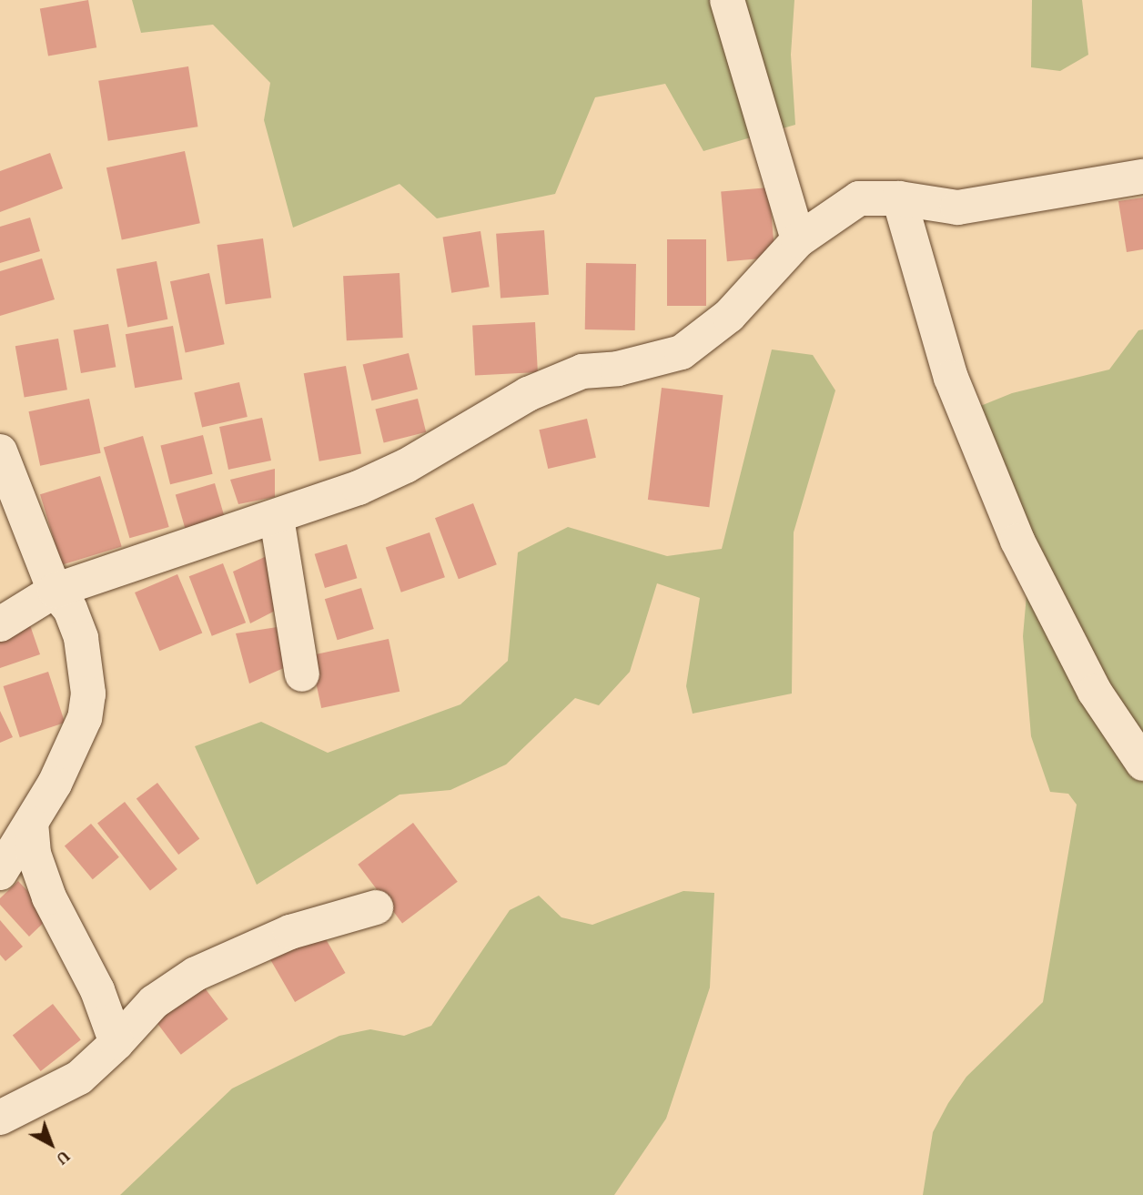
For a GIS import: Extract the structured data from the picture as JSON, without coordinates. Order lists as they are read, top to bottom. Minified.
{"north":"bottom right"}
